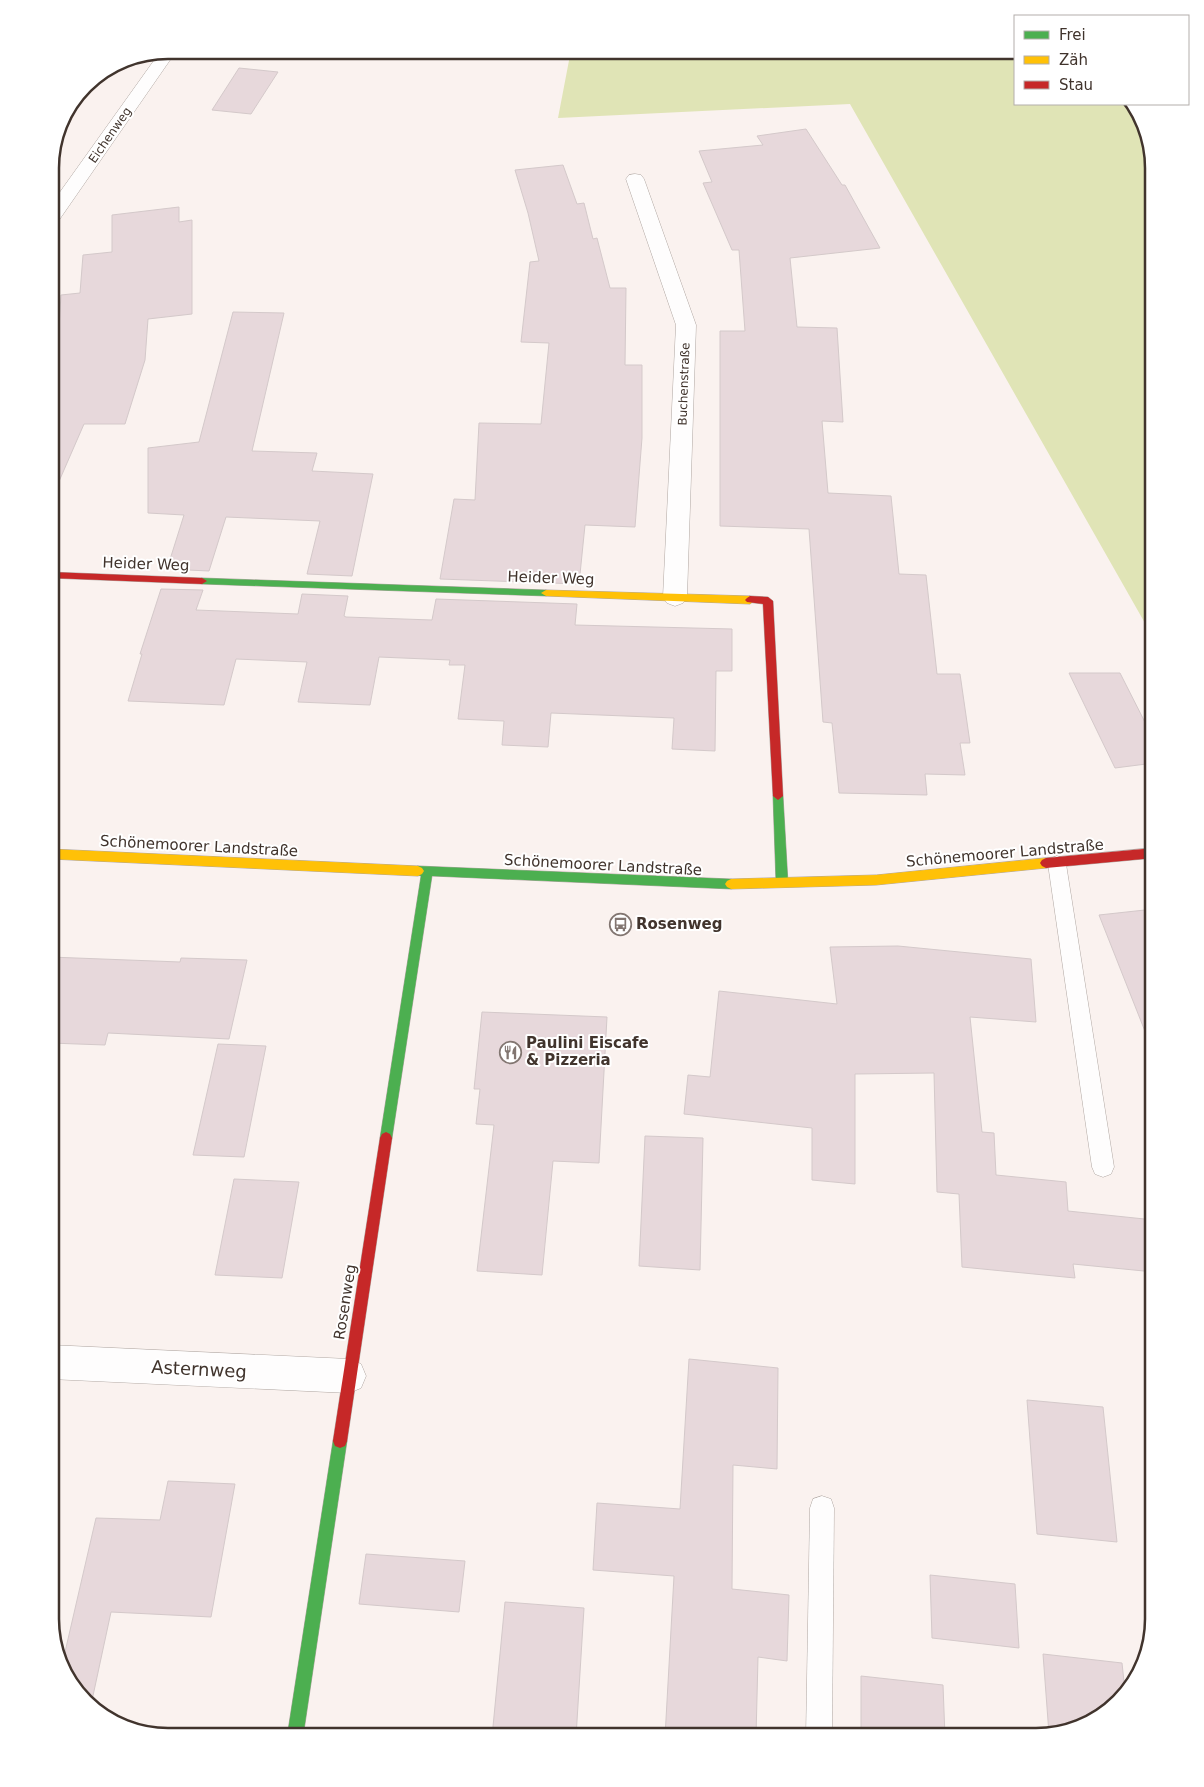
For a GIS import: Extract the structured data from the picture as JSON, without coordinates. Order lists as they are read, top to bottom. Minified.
{"streets":{"street":["Eichenweg","Buchenstraße","Heider Weg","Schönemoorer Landstraße","Rosenweg","Asternweg"]},"crossings":[["Buchenstraße","Heider Weg"],["Heider Weg","Schönemoorer Landstraße"],["Schönemoorer Landstraße","Rosenweg"],["Rosenweg","Asternweg"]],"places":{"bus stop":["Rosenweg"],"restaurant":["Paulini Eiscafe & Pizzeria"]},"legend":["Frei","Zäh","Stau"]}
